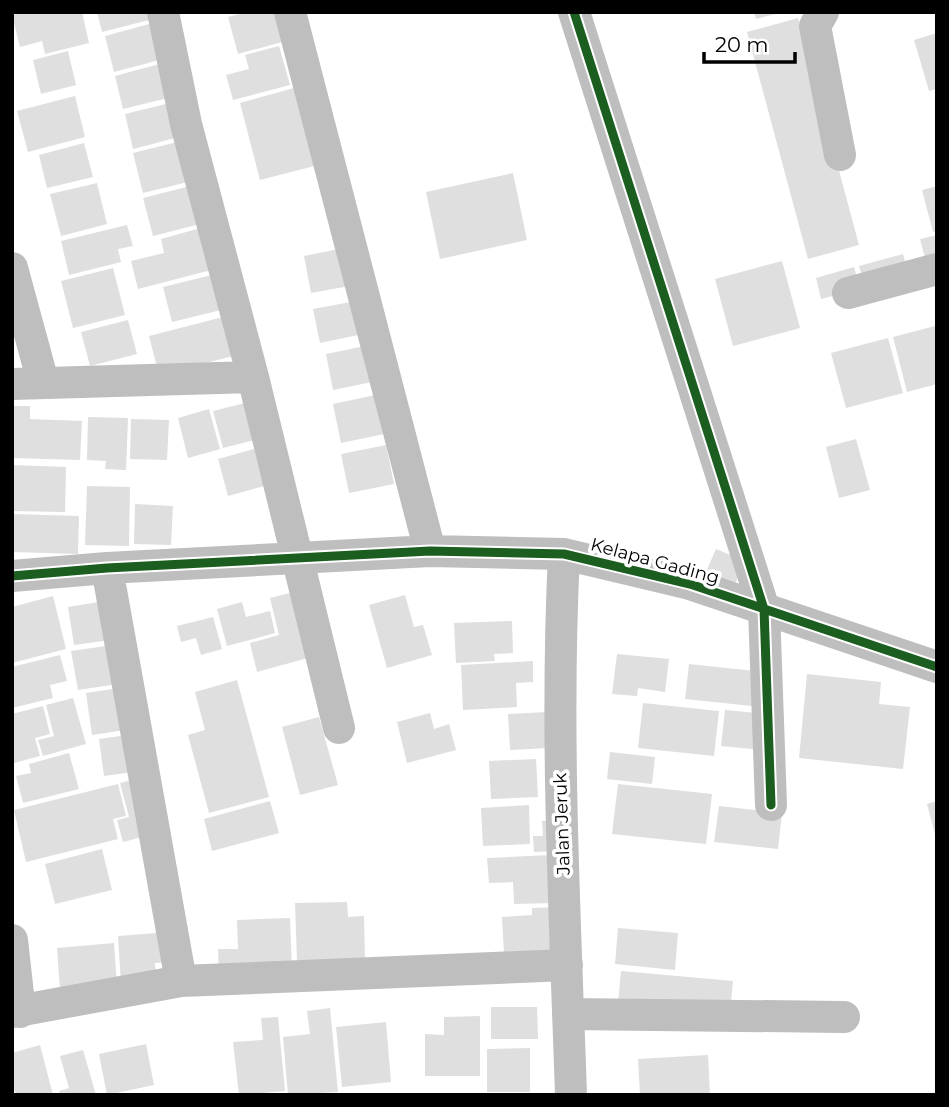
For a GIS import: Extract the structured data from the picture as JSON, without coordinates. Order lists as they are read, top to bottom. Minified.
{"streets":{"street":["Kelapa Gading","Jalan Jeruk"]},"crossings":[["Kelapa Gading","Jalan Jeruk"]],"scale_bar":"20 m"}
